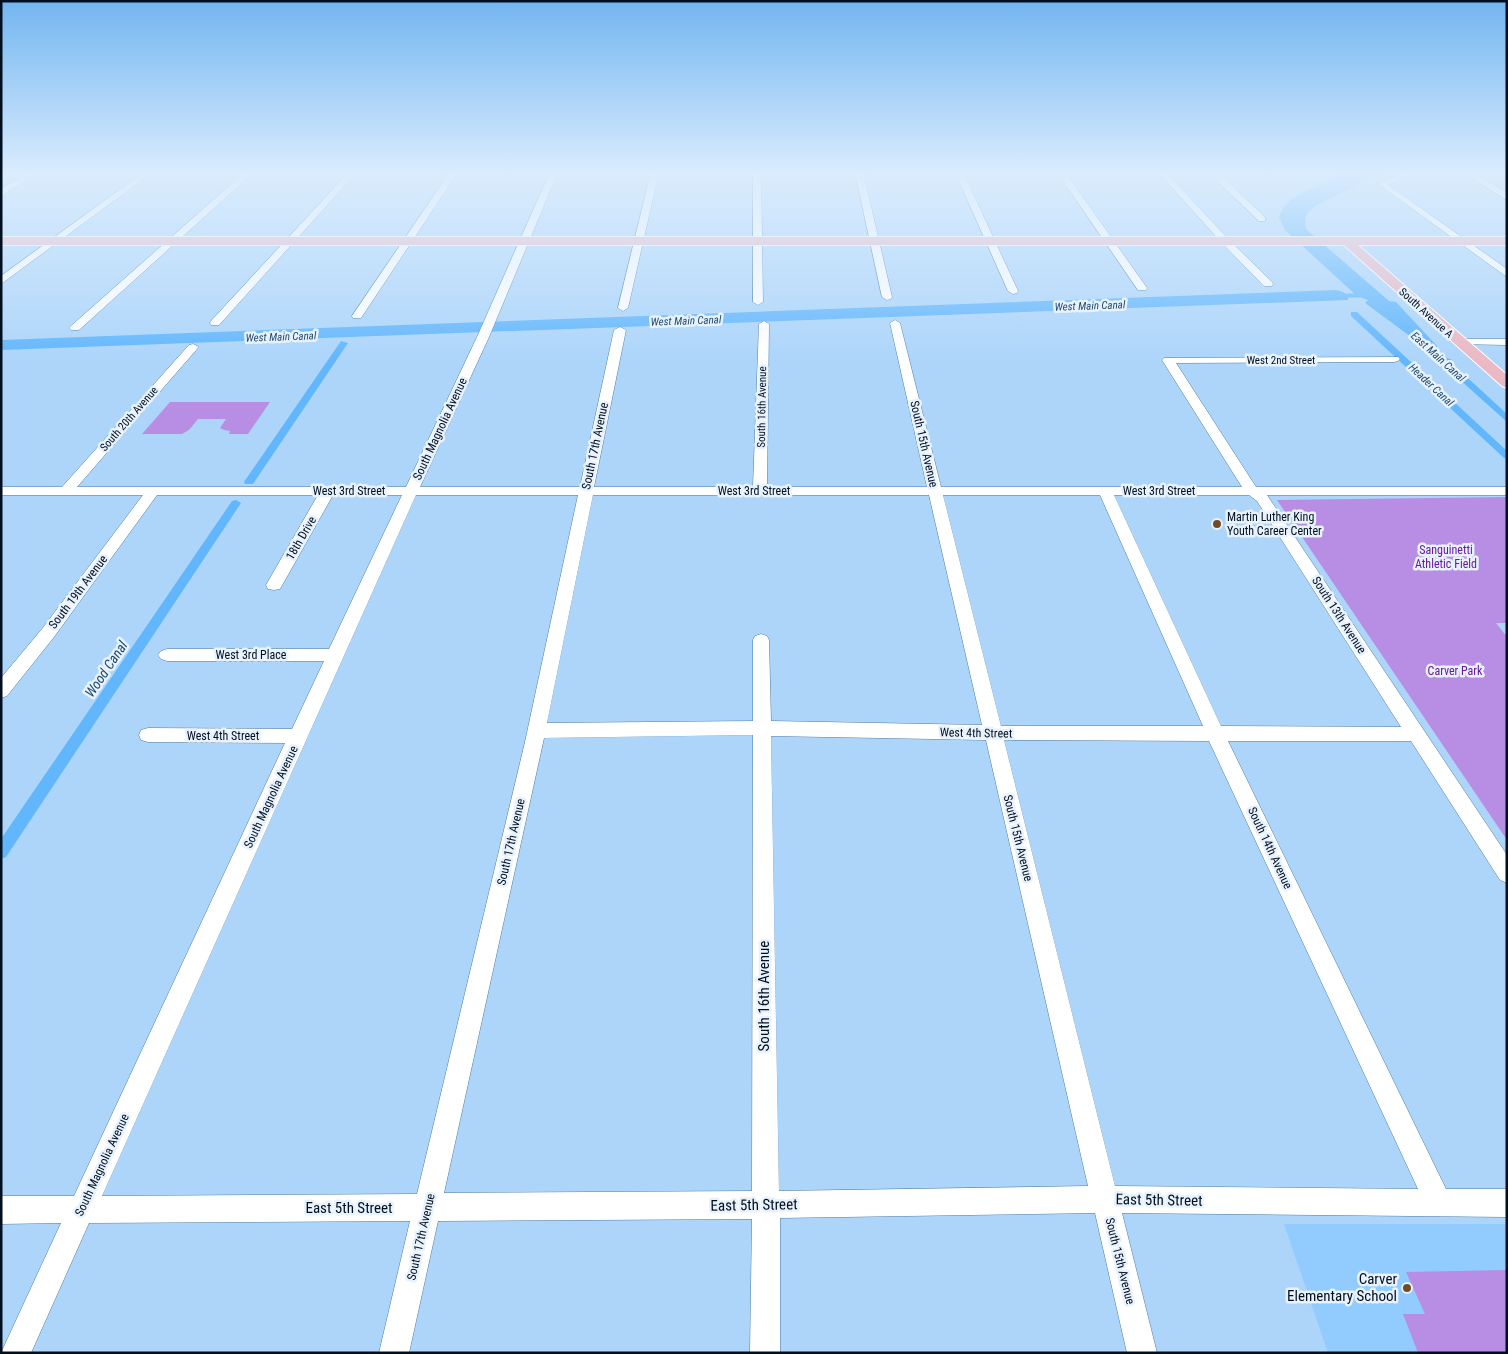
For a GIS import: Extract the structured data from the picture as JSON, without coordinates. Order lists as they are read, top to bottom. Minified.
{"streets":{"main road":["South Avenue A"],"street":["West 2nd Street","South 16th Avenue","South 20th Avenue","South Magnolia Avenue","South 15th Avenue","South 17th Avenue","West 3rd Street","18th Drive","South 19th Avenue","South 13th Avenue","West 3rd Place","West 4th Street","South 14th Avenue","East 5th Street"]},"crossings":[["West 2nd Street","South 13th Avenue"],["South 16th Avenue","West 3rd Street"],["South 16th Avenue","West 4th Street"],["South 16th Avenue","East 5th Street"],["South 20th Avenue","West 3rd Street"],["South Magnolia Avenue","West 3rd Street"],["South Magnolia Avenue","West 3rd Place"],["South Magnolia Avenue","West 4th Street"],["South Magnolia Avenue","East 5th Street"],["South 15th Avenue","West 3rd Street"],["South 15th Avenue","West 4th Street"],["South 15th Avenue","East 5th Street"],["South 17th Avenue","West 3rd Street"],["South 17th Avenue","West 4th Street"],["South 17th Avenue","East 5th Street"],["West 3rd Street","18th Drive"],["West 3rd Street","South 19th Avenue"],["West 3rd Street","South 13th Avenue"],["West 3rd Street","South 14th Avenue"],["South 13th Avenue","West 4th Street"],["West 4th Street","South 14th Avenue"],["South 14th Avenue","East 5th Street"]],"water":["West Main Canal","East Main Canal","Header Canal","Wood Canal"],"parks":["Sanguinetti Athletic Field","Carver Park"],"places":["Martin Luther King Youth Career Center","Carver Elementary School"]}
